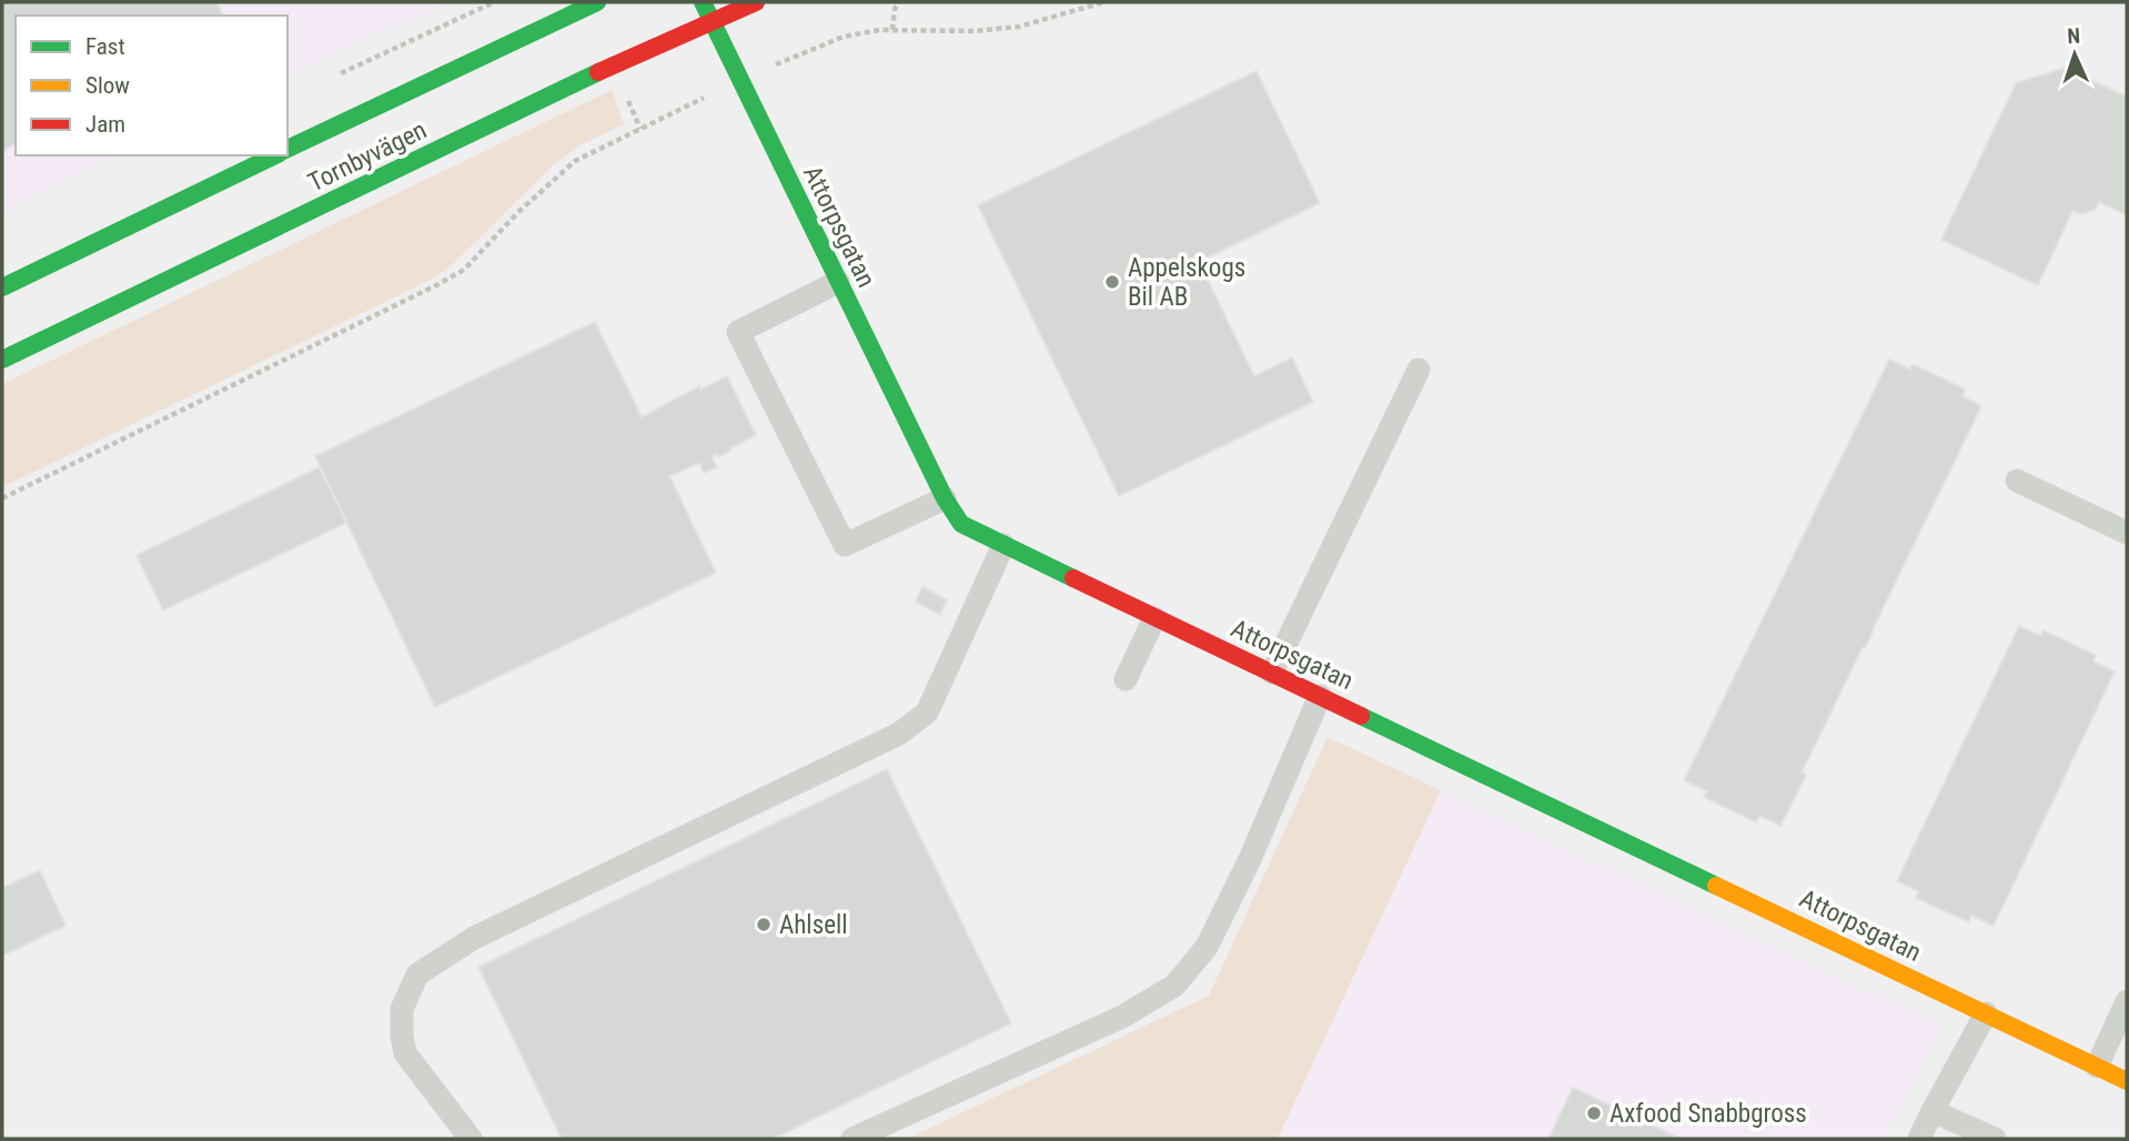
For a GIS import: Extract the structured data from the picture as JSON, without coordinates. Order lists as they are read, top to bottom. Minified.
{"streets":{"street":["Tornbyvägen","Attorpsgatan"]},"crossings":[["Tornbyvägen","Attorpsgatan"]],"places":["Appelskogs Bil AB","Ahlsell","Axfood Snabbgross"],"legend":["Fast","Slow","Jam"],"north":"top"}
